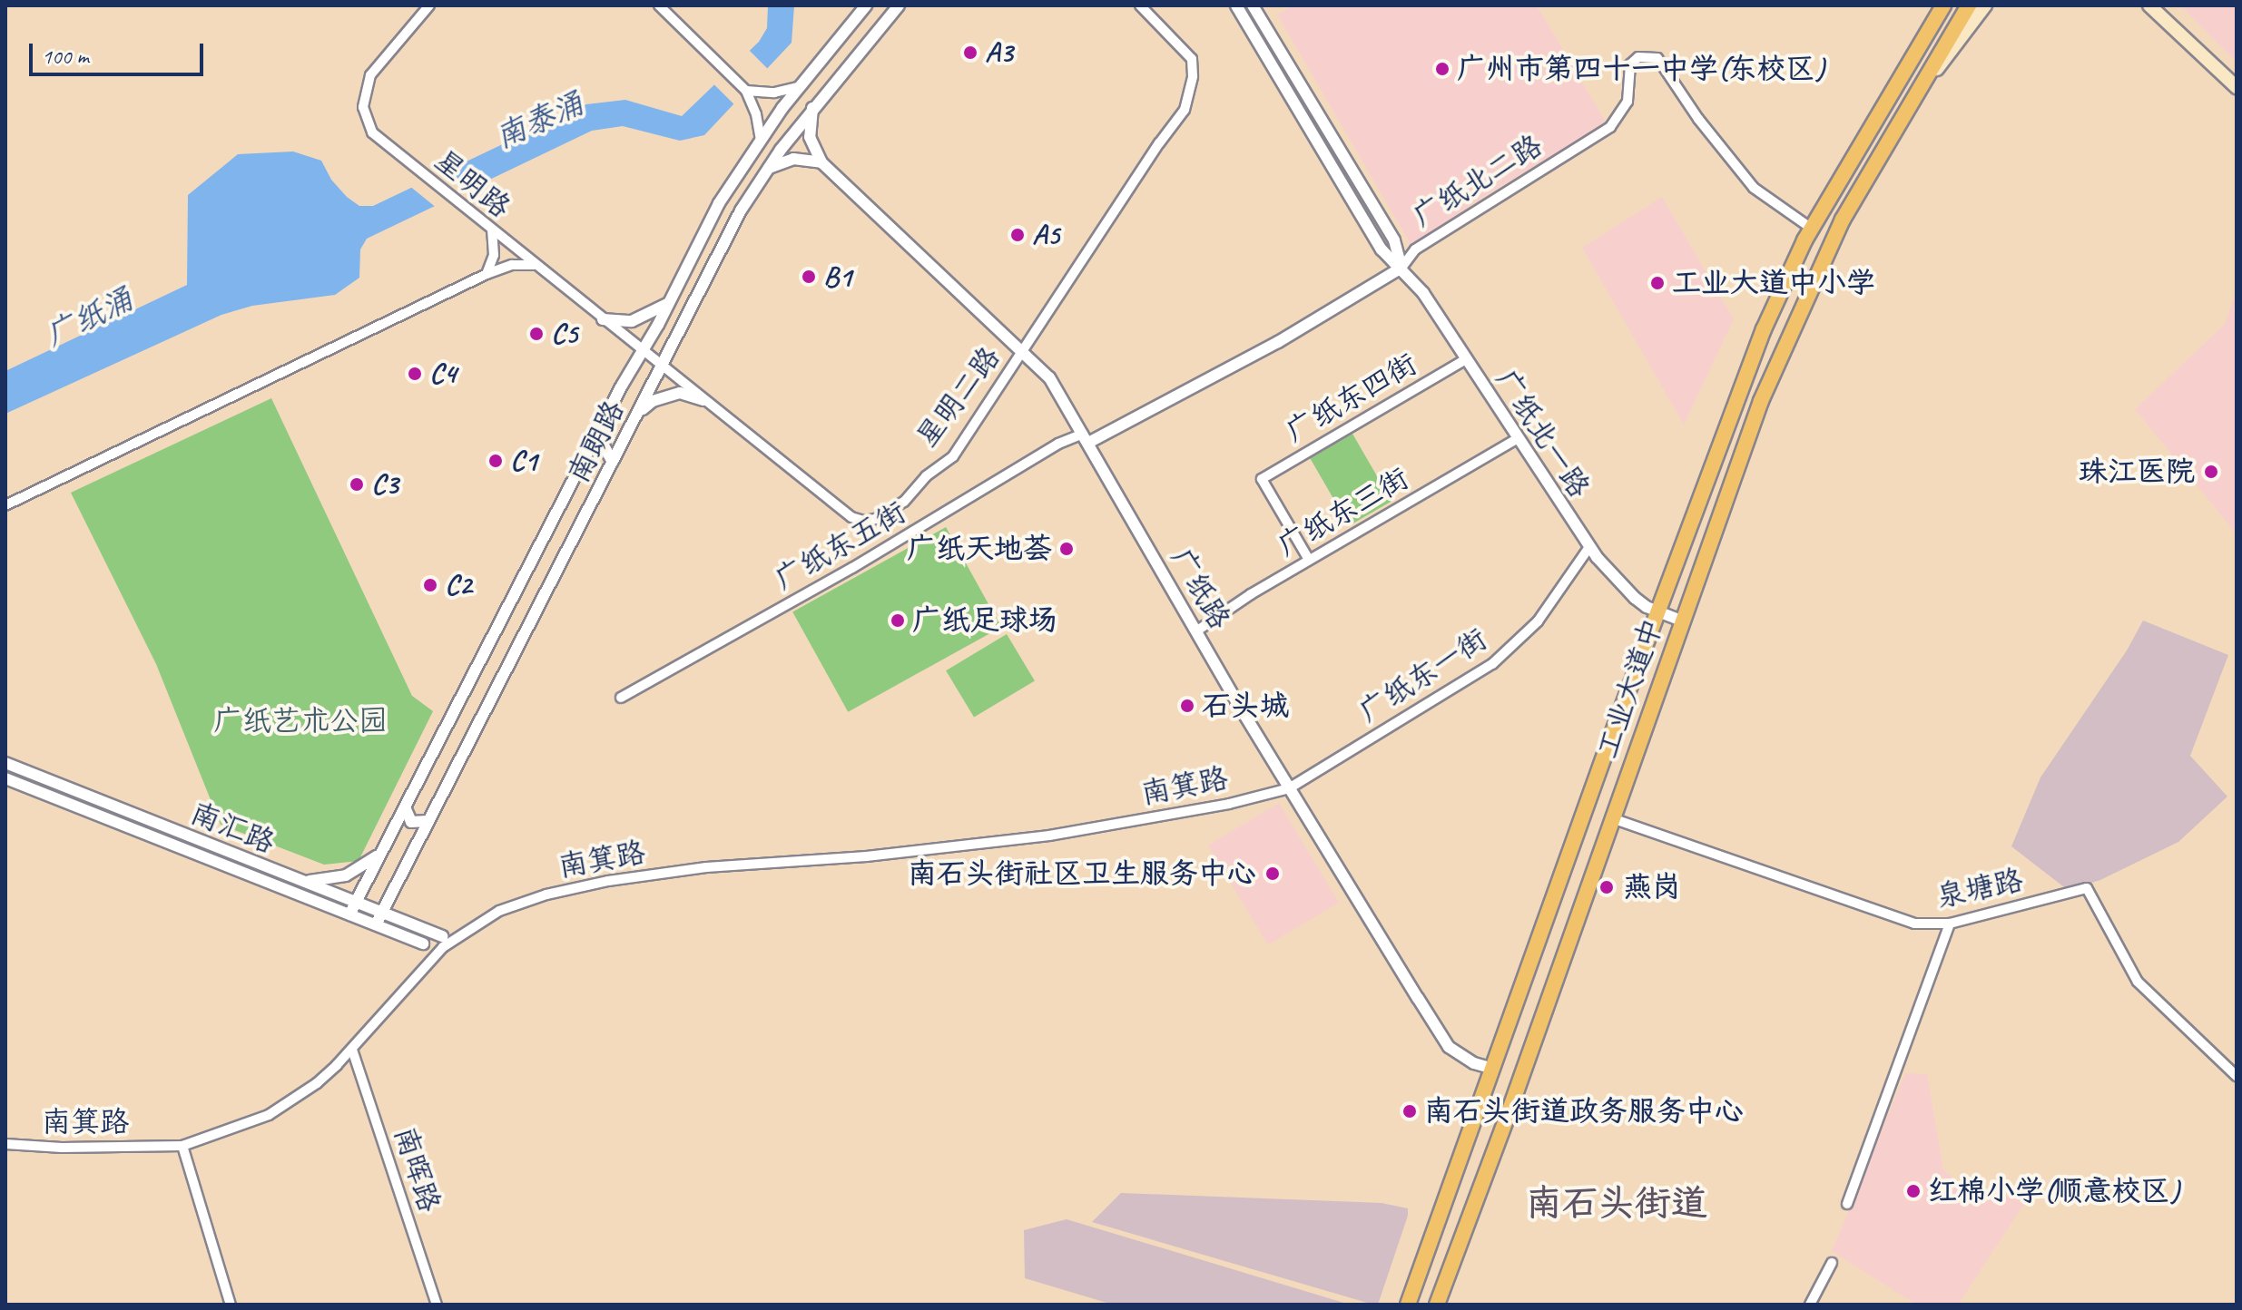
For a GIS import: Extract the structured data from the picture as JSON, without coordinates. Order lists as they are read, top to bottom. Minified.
{"streets":{"main road":["工业大道中"],"street":["广纸北二路","星明路","星明二路","广纸东四街","广纸北一路","南朗路","广纸东三街","广纸东五街","广纸路","广纸东一街","南箕路","南汇路","泉塘路","南晖路"]},"crossings":[["广纸北二路","广纸北一路"],["广纸北二路","广纸东五街"],["广纸北二路","广纸路"],["星明路","星明二路"],["星明路","南朗路"],["星明二路","南朗路"],["星明二路","广纸路"],["广纸东四街","广纸北一路"],["广纸东四街","广纸东三街"],["广纸北一路","广纸东三街"],["广纸北一路","广纸东一街"],["广纸北一路","工业大道中"],["南朗路","广纸路"],["南朗路","南汇路"],["广纸东三街","广纸路"],["广纸东五街","广纸路"],["广纸路","广纸东一街"],["广纸路","南箕路"],["广纸东一街","南箕路"],["工业大道中","泉塘路"],["南箕路","南晖路"]],"districts":["南石头街道"],"water":["南泰涌","广纸涌"],"parks":["广纸艺术公园"],"places":["A3","广州市第四十一中学(东校区)","A5","B1","工业大道中小学","C5","C4","C1","珠江医院","C3","广纸天地荟","C2","广纸足球场","石头城","南石头街社区卫生服务中心","燕岗","南石头街道政务服务中心","红棉小学(顺意校区)"],"scale_bar":"100 m"}
